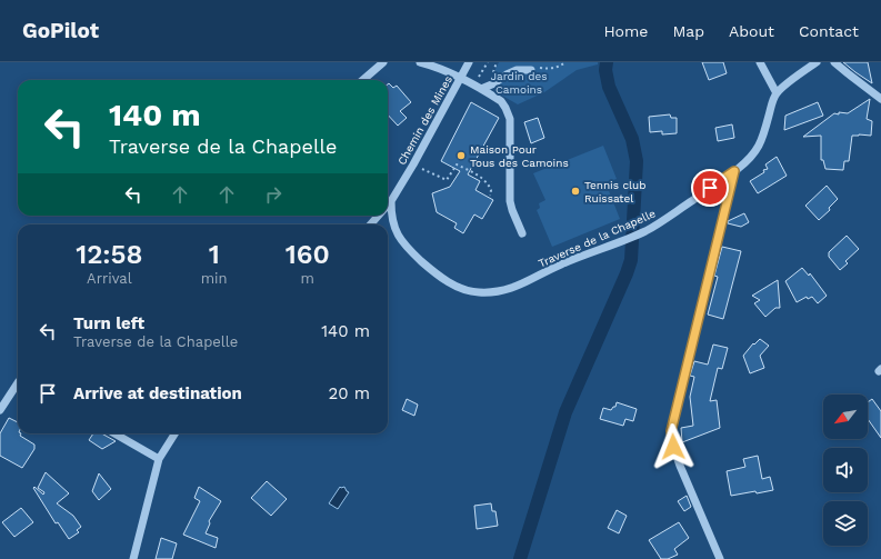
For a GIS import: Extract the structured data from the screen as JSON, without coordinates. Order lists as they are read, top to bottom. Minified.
{"streets":{"street":["Chemin des Mines","Traverse de la Chapelle"]},"crossings":[["Chemin des Mines","Traverse de la Chapelle"]],"parks":["Jardin des Camoins"],"places":["Maison Pour Tous des Camoins","Tennis club Ruissatel"],"north":"bottom left","page":{"header":"GoPilot","nav":["Home","Map","About","Contact"],"turn":["140 m","Traverse de la Chapelle"],"eta":["12:58","Arrival","1","min","160","m"],"list":[{"name":"Turn left","note":"Traverse de la Chapelle","value":"140 m"},{"name":"Arrive at destination","value":"20 m"}]}}
